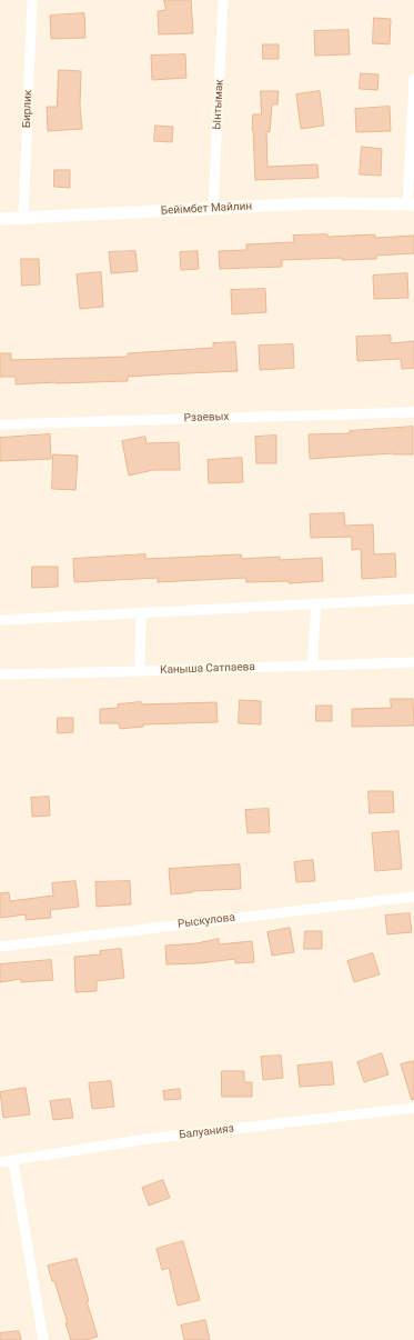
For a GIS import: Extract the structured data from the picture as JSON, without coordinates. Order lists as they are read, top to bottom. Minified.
{"streets":{"street":["Ынтымак","Бирлик","Бейімбет Майлин","Рзаевых","Каныша Сатпаева","Рыскулова","Балуанияз"]},"crossings":[["Ынтымак","Бейімбет Майлин"],["Бирлик","Бейімбет Майлин"]]}
